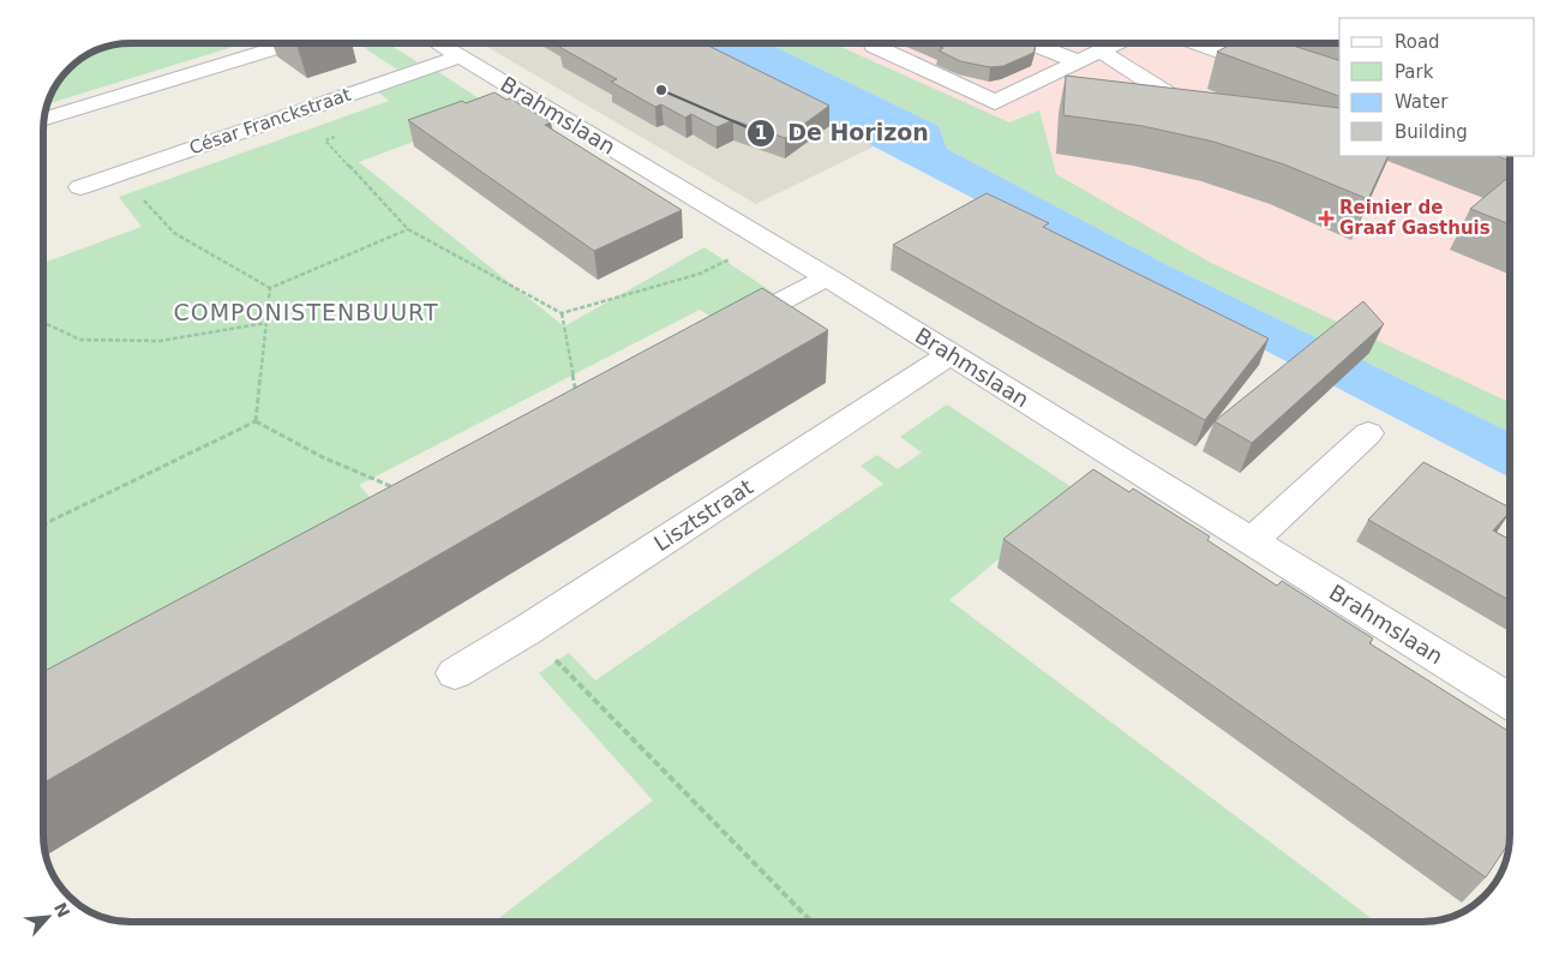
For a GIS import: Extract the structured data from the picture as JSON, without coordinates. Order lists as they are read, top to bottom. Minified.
{"streets":{"street":["Brahmslaan","César Franckstraat","Lisztstraat"]},"crossings":[["Brahmslaan","César Franckstraat"],["Brahmslaan","Lisztstraat"]],"districts":["COMPONISTENBUURT"],"places":{"other":["De Horizon"],"health":["Reinier de Graaf Gasthuis"]},"legend":["Road","Park","Water","Building"],"north":"top right"}
